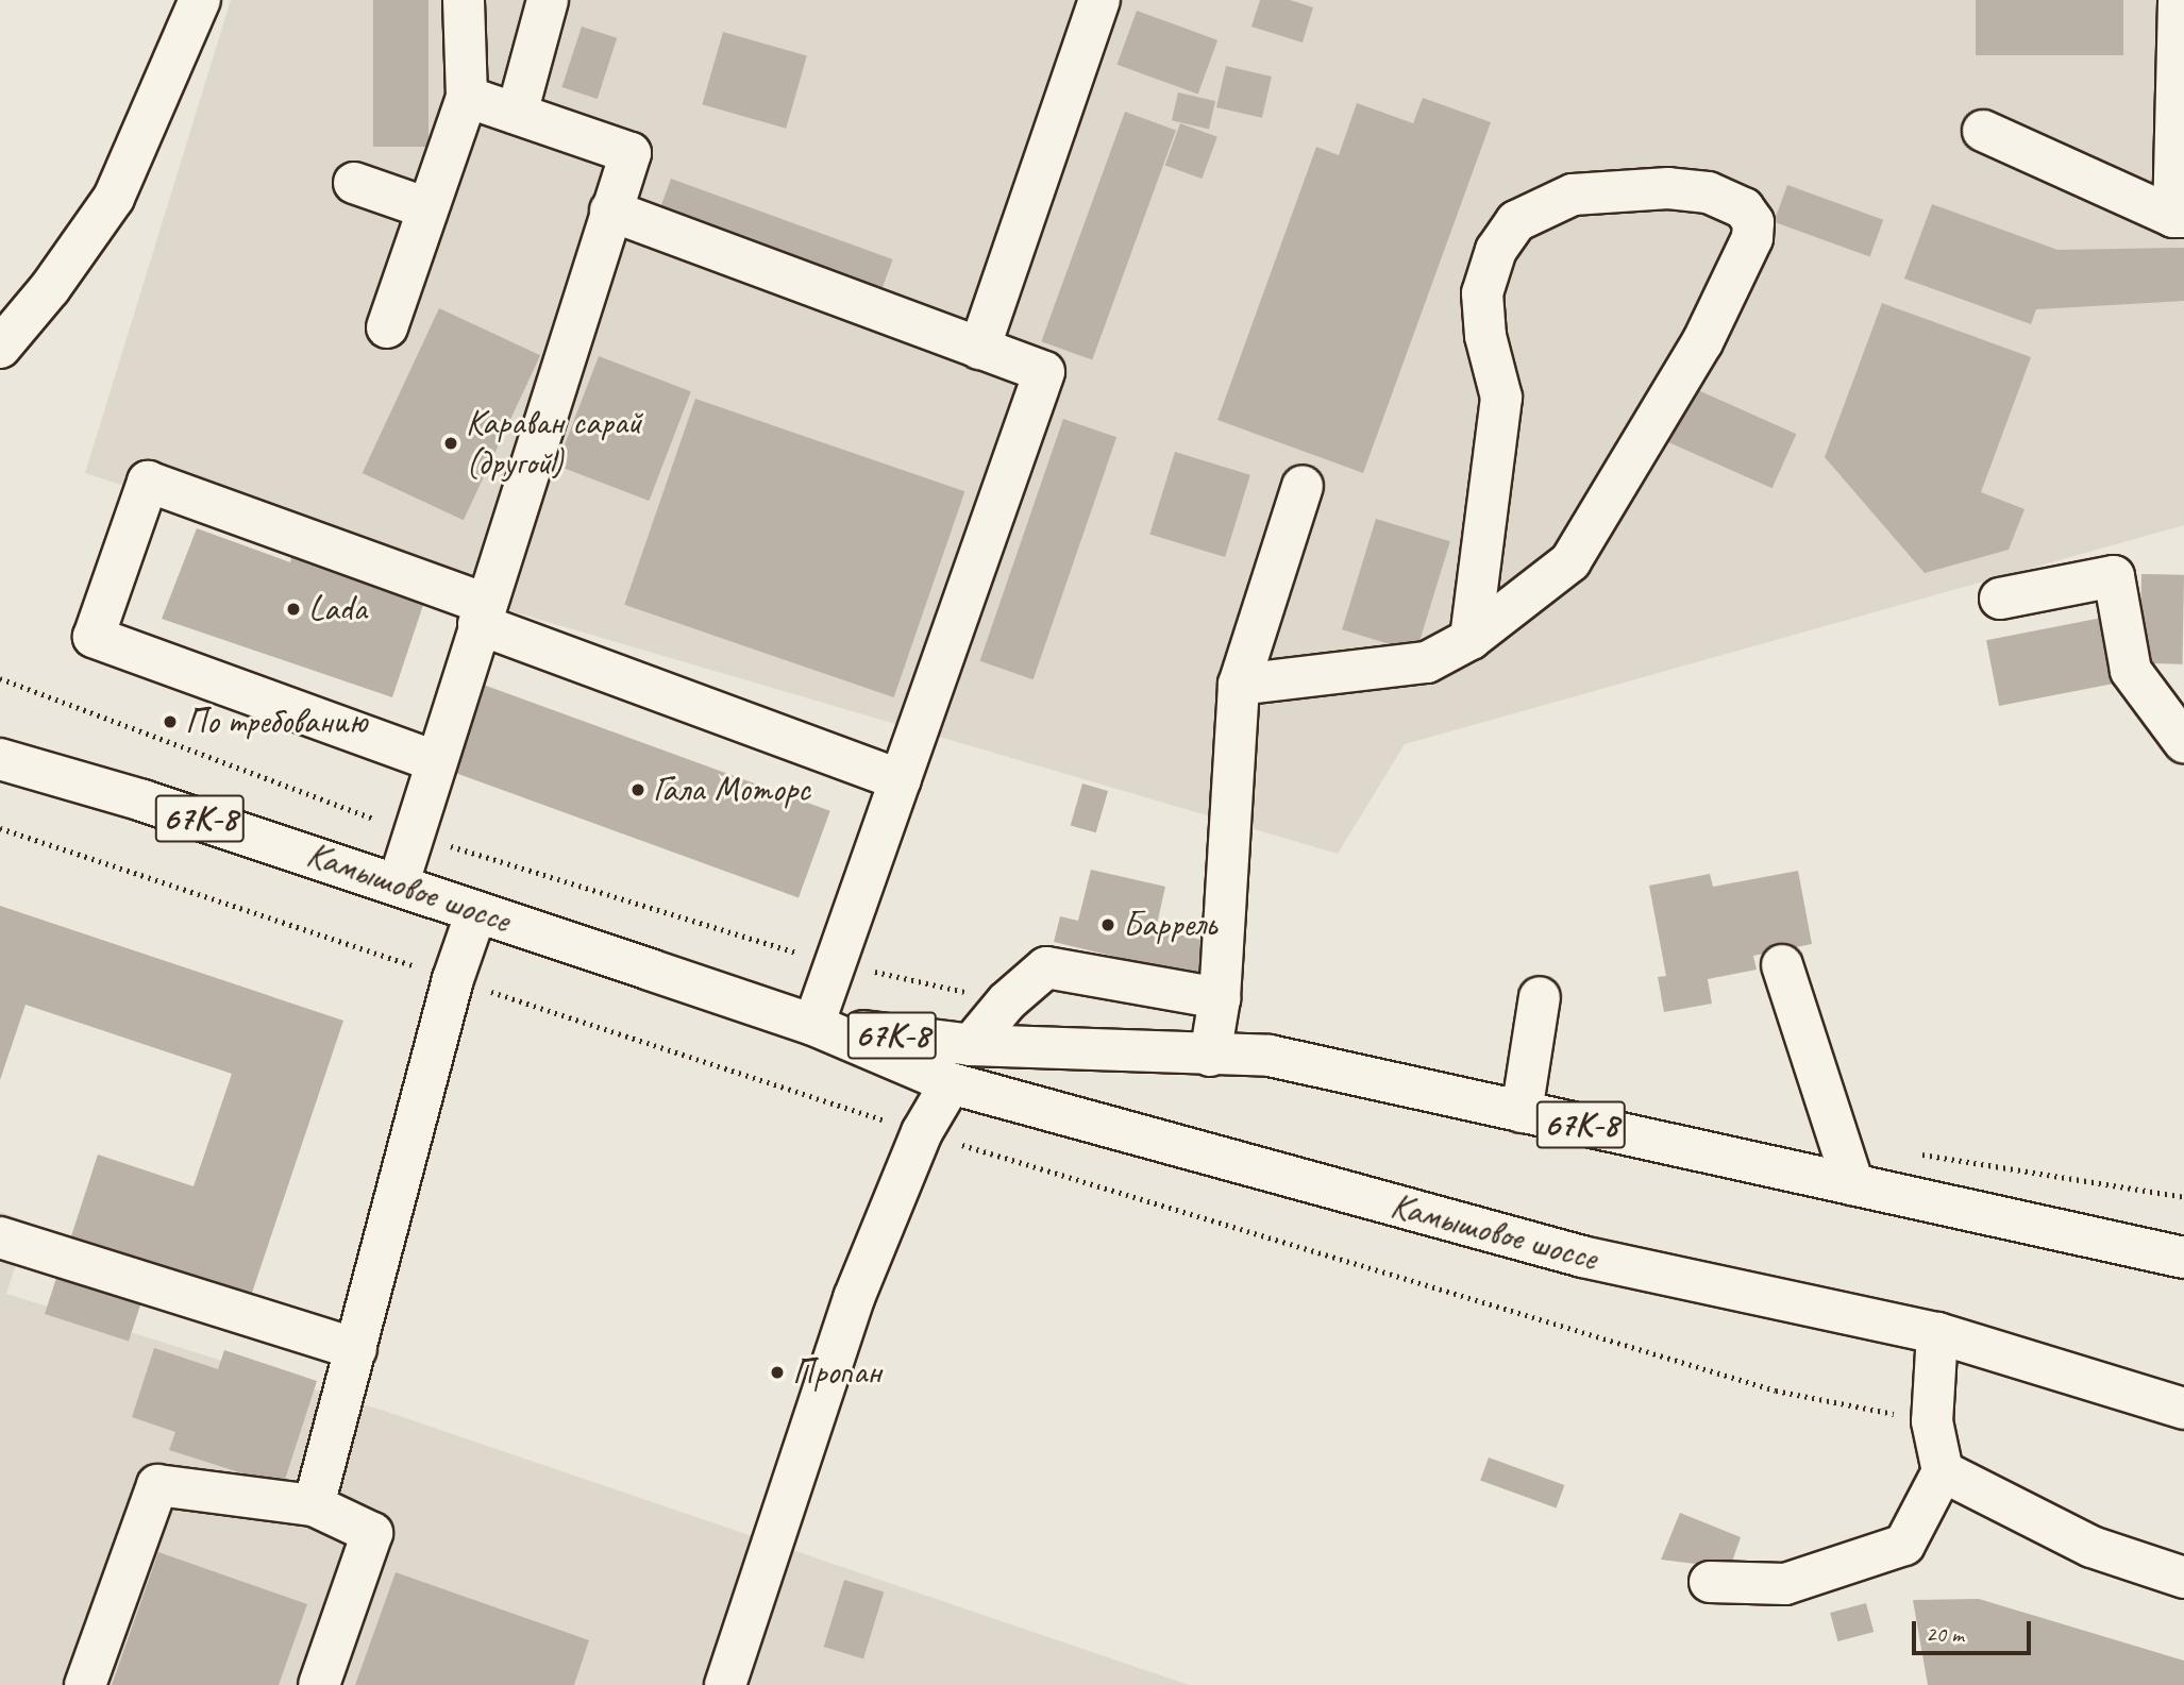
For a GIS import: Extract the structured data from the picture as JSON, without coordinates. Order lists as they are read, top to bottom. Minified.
{"streets":{"main road":["67К-8","Камышовое шоссе"]},"places":["Караван сарай (другой)","Lada","По требованию","Гала Моторс","Баррель","Пропан"],"scale_bar":"20 m"}
